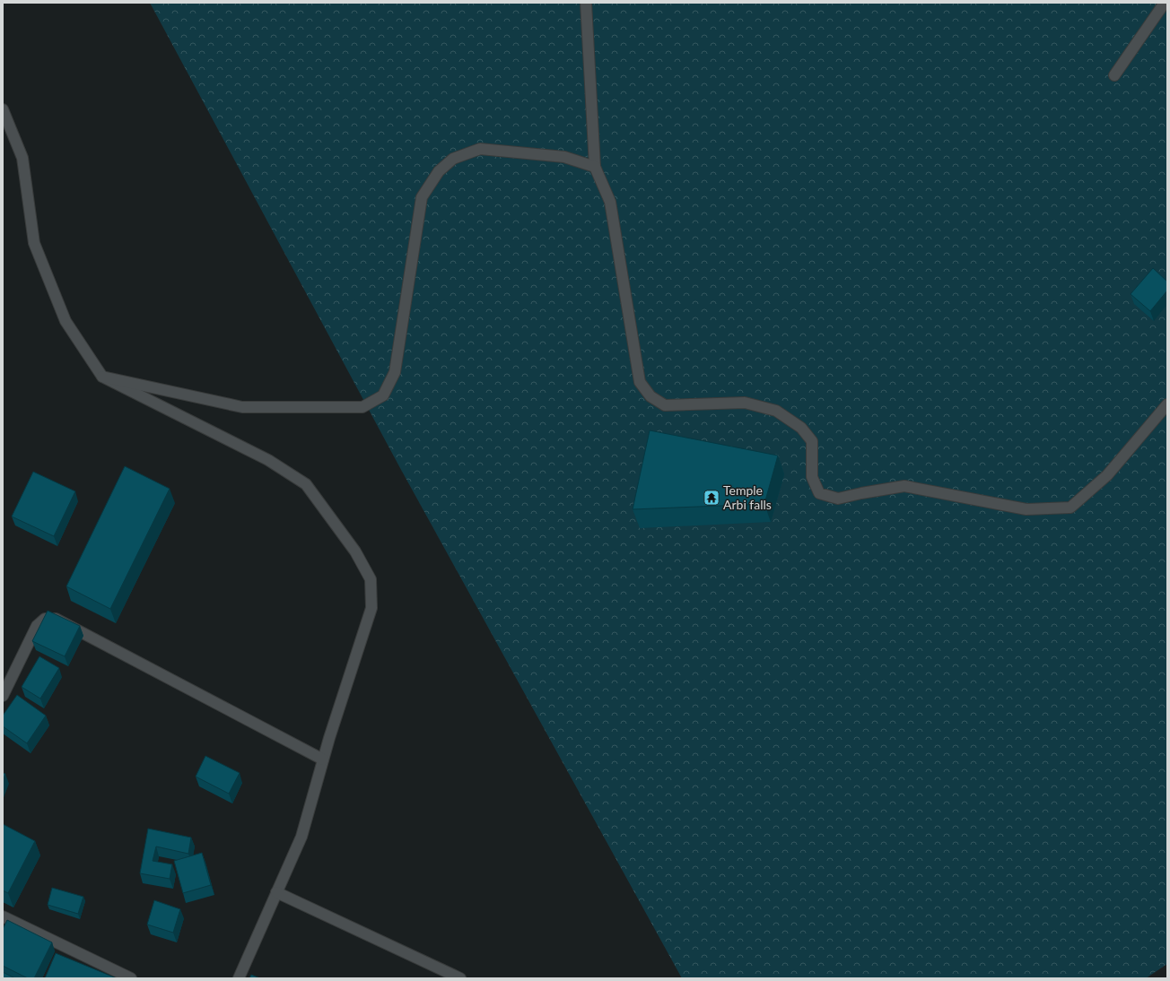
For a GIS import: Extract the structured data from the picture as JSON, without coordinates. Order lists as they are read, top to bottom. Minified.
{"places":{"temple":["Temple Arbi falls"]}}
